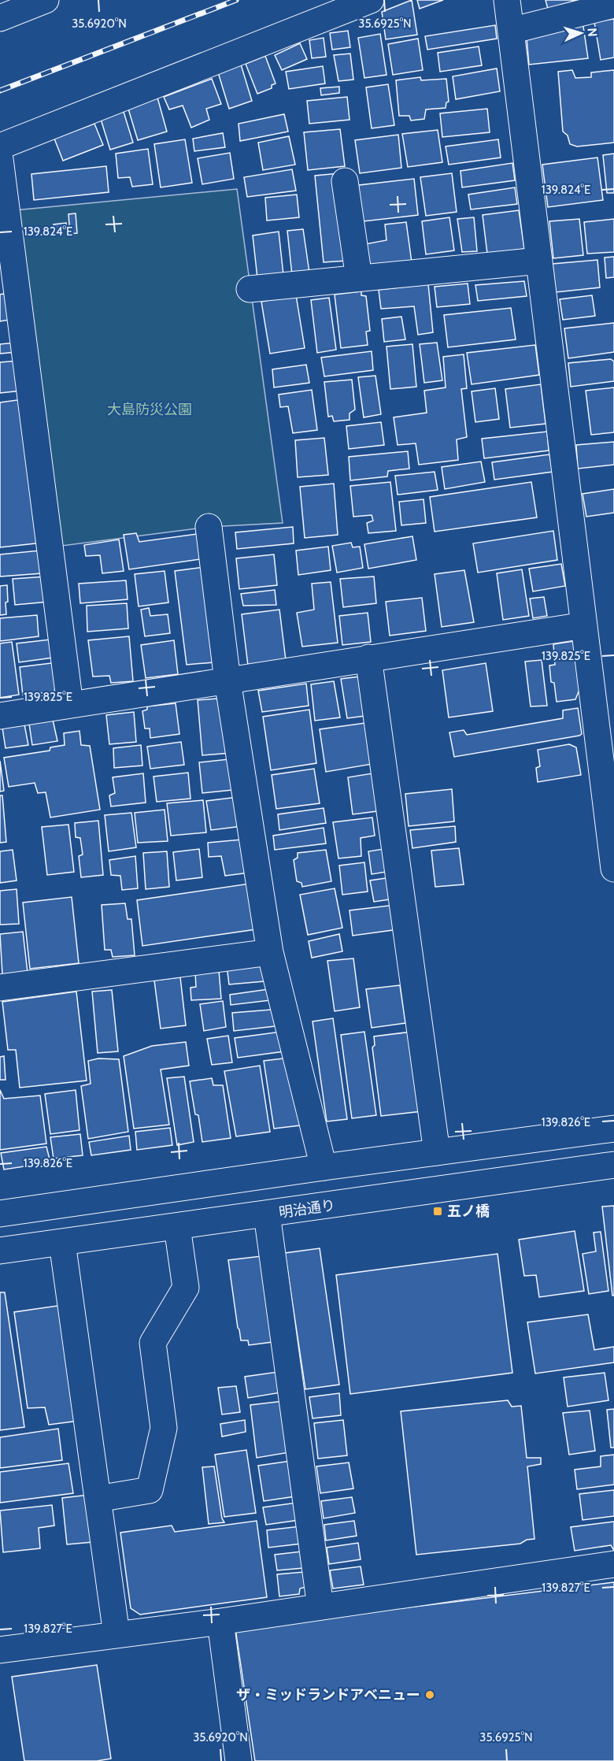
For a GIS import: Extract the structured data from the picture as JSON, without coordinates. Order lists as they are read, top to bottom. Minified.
{"streets":{"main road":["明治通り"]},"parks":["大島防災公園"],"places":{"transit":["五ノ橋"],"other":["ザ・ミッドランドアベニュー"]},"north":"right","coordinates":["35.6920°N","35.6925°N","139.824°E","139.825°E","139.826°E","139.827°E"]}
